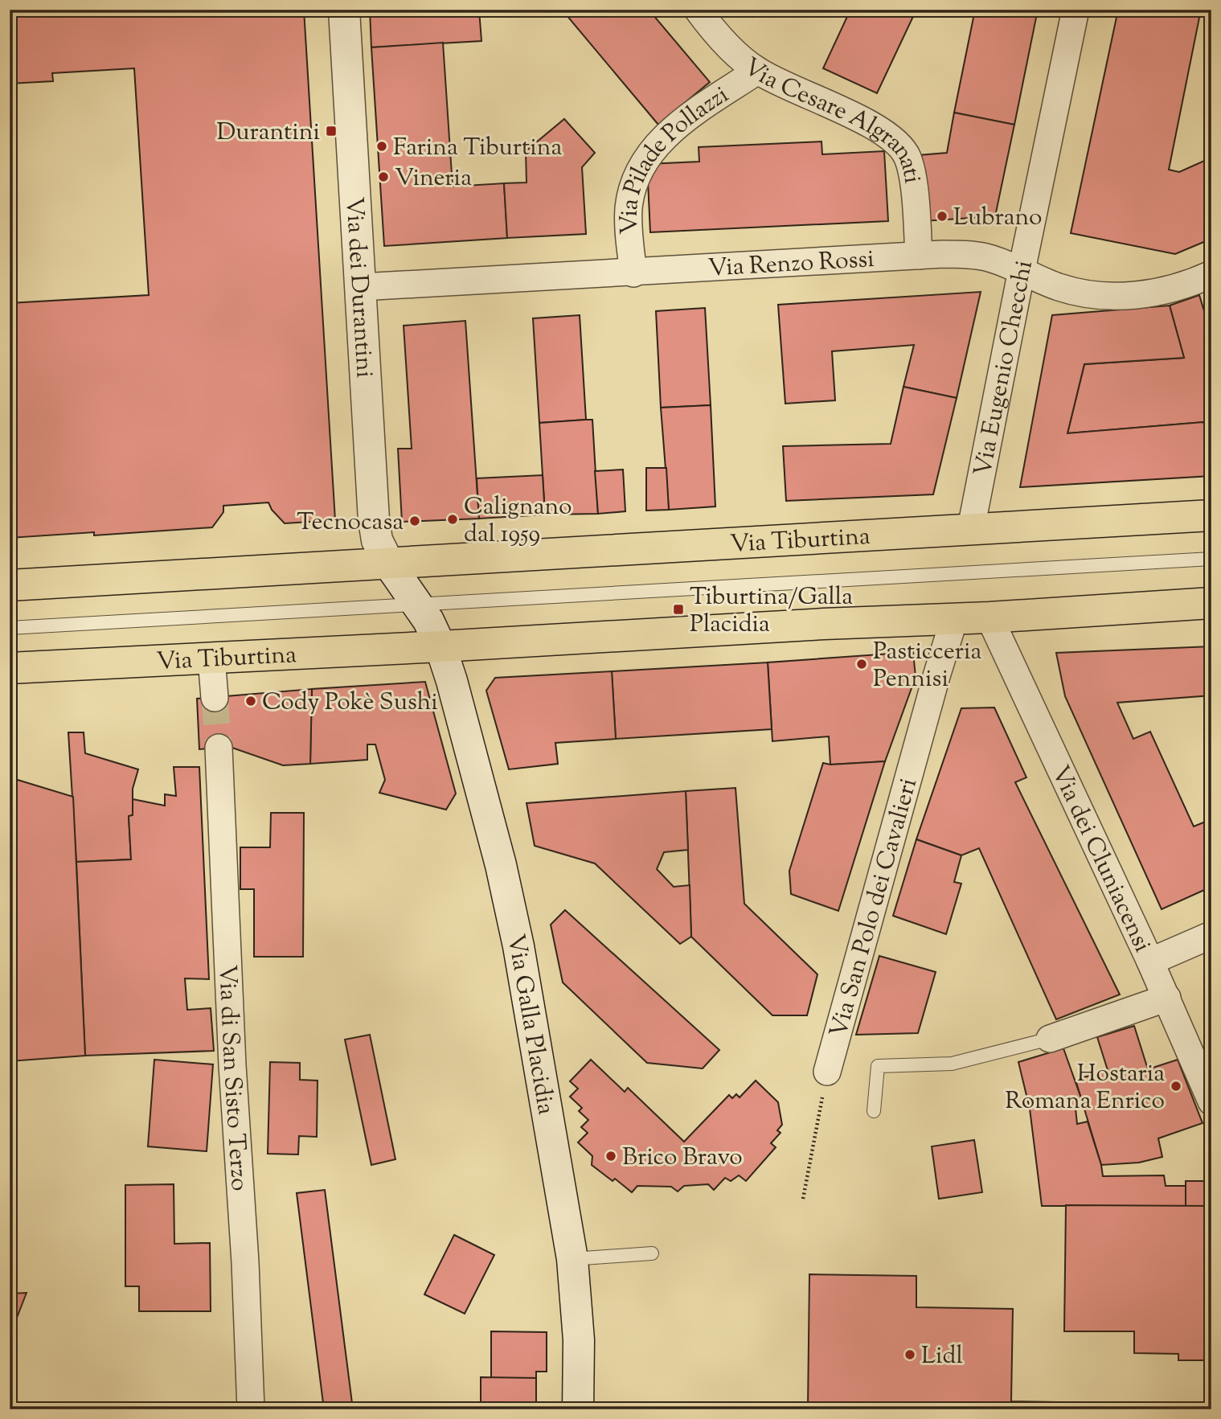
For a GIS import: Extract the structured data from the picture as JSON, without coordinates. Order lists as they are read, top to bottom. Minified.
{"streets":{"main road":["Via dei Durantini","Via Tiburtina","Via Galla Placidia"],"street":["Via Cesare Algranati","Via Pilade Pollazzi","Via Renzo Rossi","Via Eugenio Checchi","Via dei Cluniacensi","Via San Polo dei Cavalieri","Via di San Sisto Terzo"]},"crossings":[["Via Cesare Algranati","Via Pilade Pollazzi"],["Via Cesare Algranati","Via Renzo Rossi"],["Via Pilade Pollazzi","Via Renzo Rossi"],["Via Renzo Rossi","Via dei Durantini"],["Via Renzo Rossi","Via Eugenio Checchi"],["Via dei Durantini","Via Tiburtina"],["Via Eugenio Checchi","Via Tiburtina"],["Via Tiburtina","Via dei Cluniacensi"],["Via Tiburtina","Via San Polo dei Cavalieri"],["Via Tiburtina","Via Galla Placidia"]],"places":{"transit":["Durantini","Tiburtina/Galla Placidia"],"other":["Farina Tiburtina","Vineria","Lubrano","Calignano dal 1959","Tecnocasa","Pasticceria Pennisi","Cody Pokè Sushi","Hostaria Romana Enrico","Brico Bravo","Lidl"]}}
